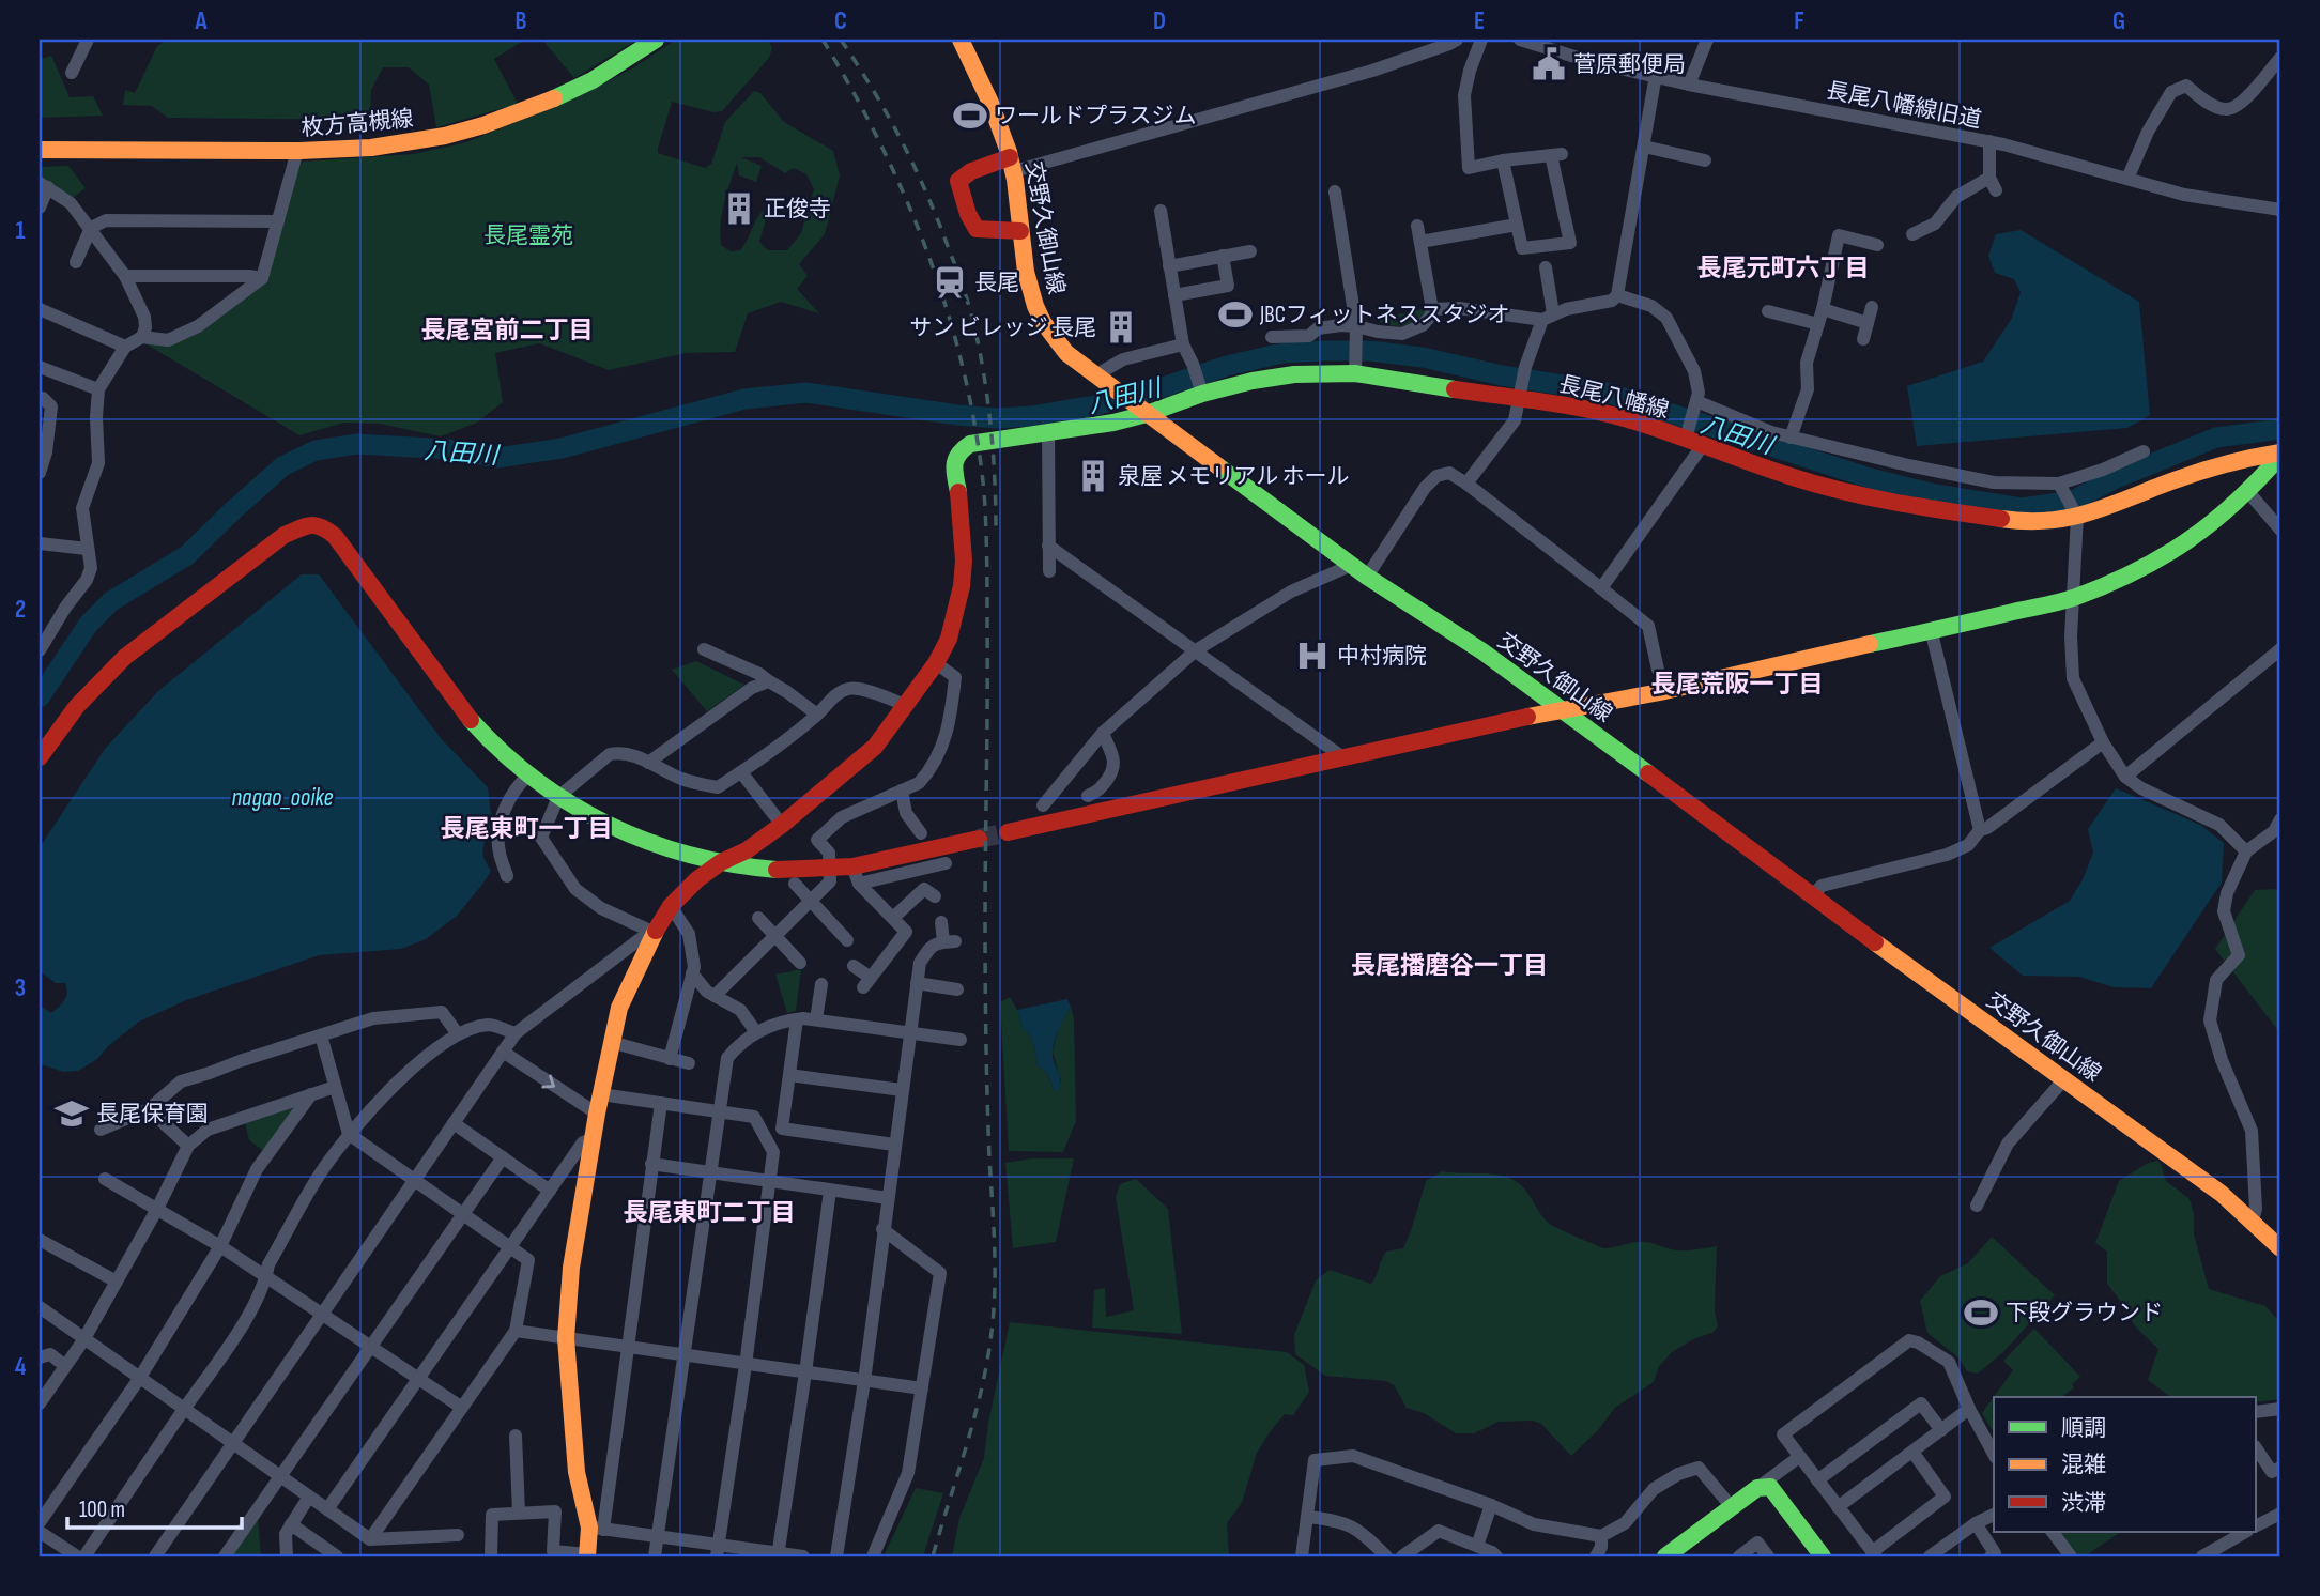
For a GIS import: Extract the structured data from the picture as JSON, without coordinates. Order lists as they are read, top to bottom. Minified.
{"streets":{"street":["長尾八幡線旧道","枚方高槻線","交野久御山線","長尾八幡線"]},"crossings":[["交野久御山線","長尾八幡線"]],"districts":["長尾元町六丁目","長尾宮前二丁目","長尾荒阪一丁目","長尾東町一丁目","長尾播磨谷一丁目","長尾東町二丁目"],"water":["八田川","nagao_ooike"],"parks":["長尾霊苑"],"places":{"public building":["菅原郵便局"],"sports":["ワールドプラスジム","JBCフィットネススタジオ","下段グラウンド"],"building":["正俊寺","サン ビレッジ 長尾","泉屋 メモリアル ホール"],"station":["長尾"],"hospital":["中村病院"],"school or university":["長尾保育園"]},"legend":["順調","混雑","渋滞"],"scale_bar":"100 m","grid":{"columns":["A","B","C","D","E","F","G"],"rows":["1","2","3","4"]}}
